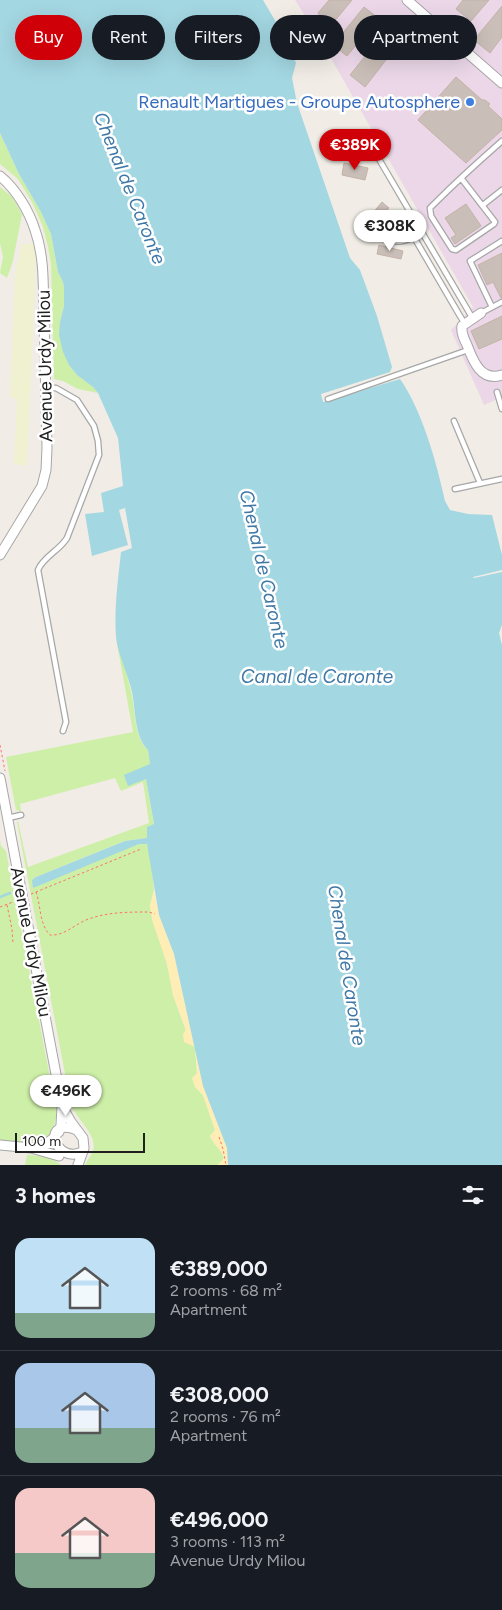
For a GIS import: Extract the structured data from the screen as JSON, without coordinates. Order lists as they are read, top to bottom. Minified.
{"streets":{"street":["Avenue Urdy Milou"]},"water":["Chenal de Caronte","Canal de Caronte"],"places":["Renault Martigues - Groupe Autosphere"],"scale_bar":"100 m","page":{"chip":["Buy","Rent","Filters","New","Apartment"],"price":["€389K","€308K","€496K"],"scale":"100 m","heading":"3 homes","list":[{"name":"€389,000","note":"2 rooms · 68 m² · Apartment"},{"name":"€308,000","note":"2 rooms · 76 m² · Apartment"},{"name":"€496,000","note":"3 rooms · 113 m² · Avenue Urdy Milou"}]}}
